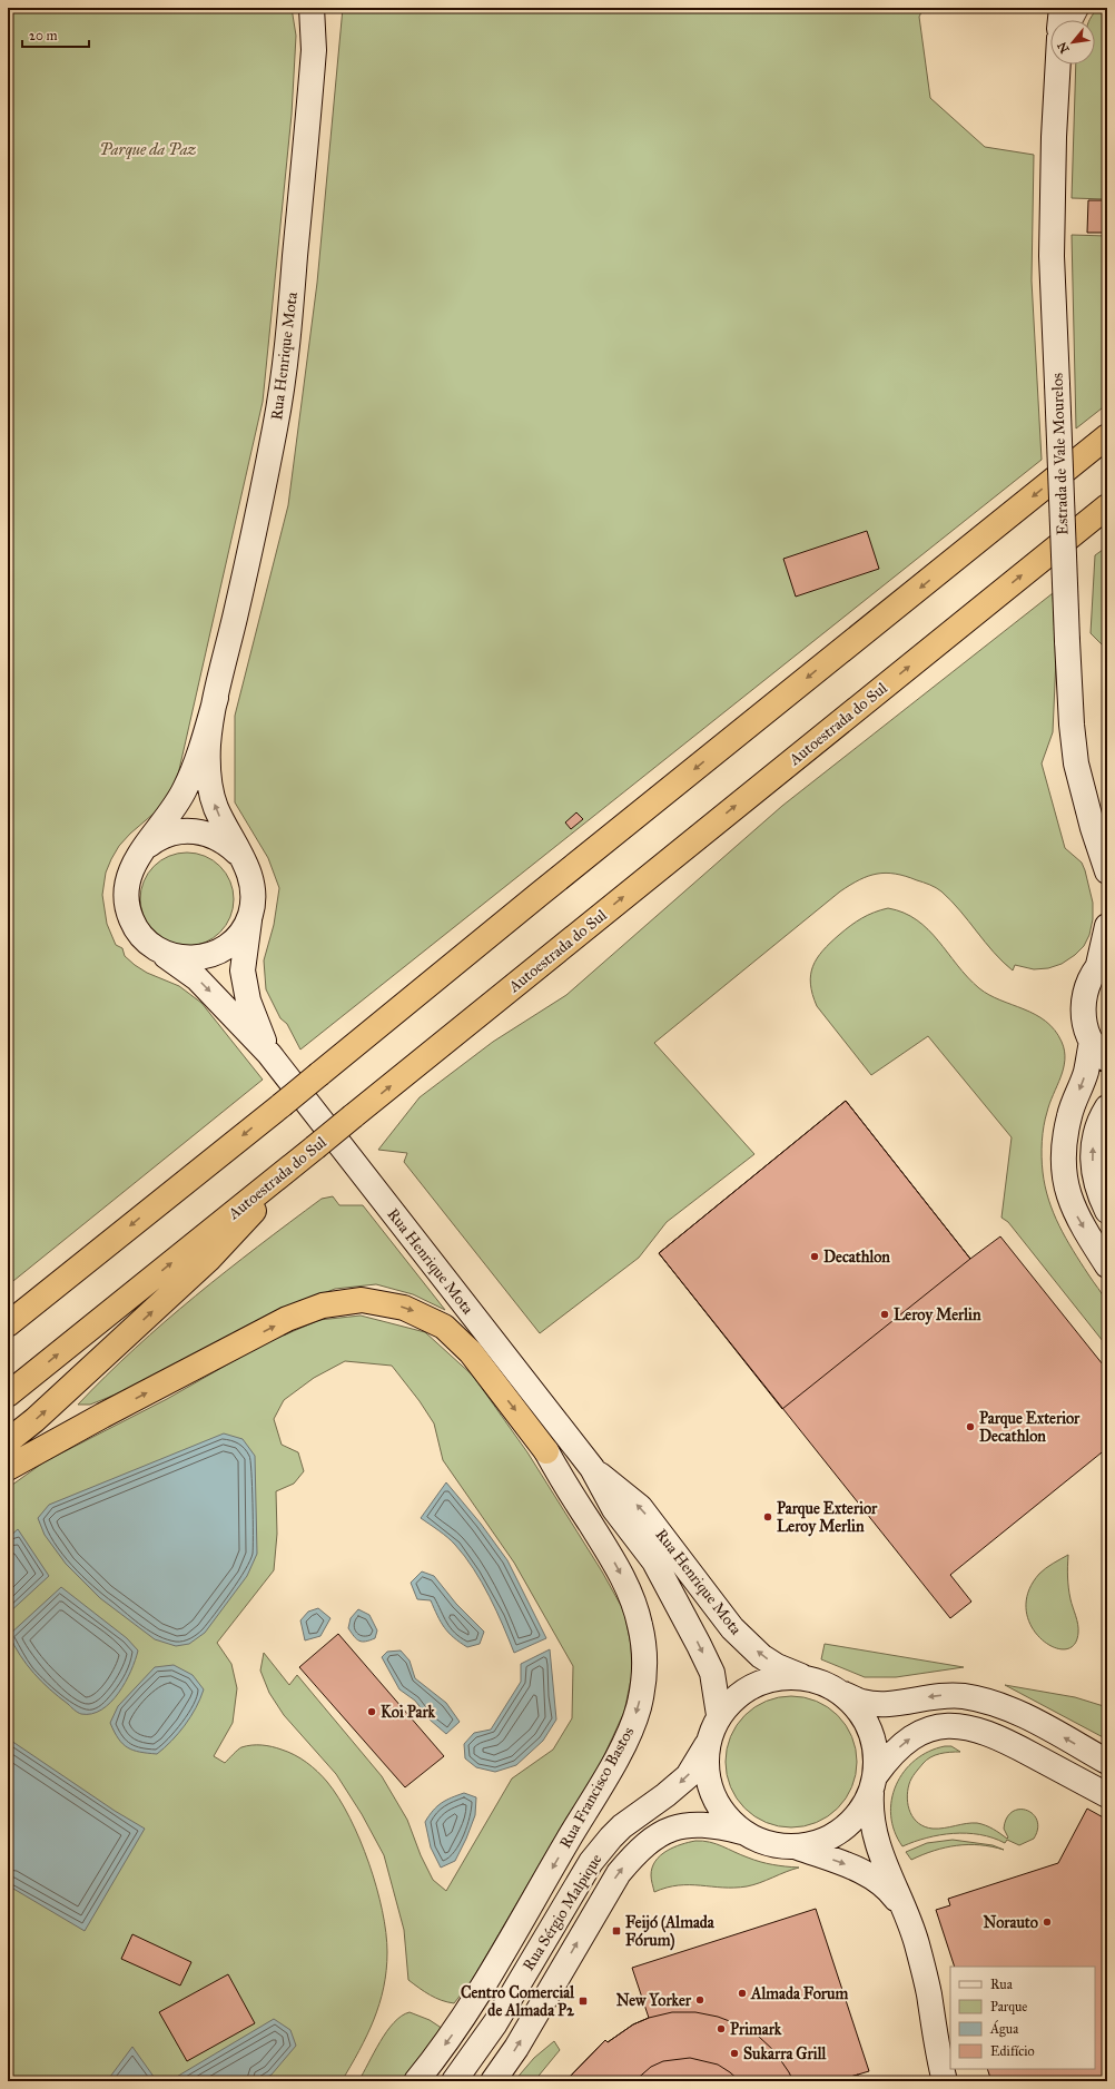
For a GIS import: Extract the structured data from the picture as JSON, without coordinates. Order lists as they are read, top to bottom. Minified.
{"streets":{"highway":["Autoestrada do Sul"],"street":["Rua Henrique Mota","Estrada de Vale Mourelos","Rua Francisco Bastos","Rua Sérgio Malpique"]},"one_way":["Rua Francisco Bastos"],"parks":["Parque da Paz"],"places":{"other":["Decathlon","Leroy Merlin","Parque Exterior Decathlon","Parque Exterior Leroy Merlin","Koi Park","Norauto","Almada Forum","New Yorker","Primark","Sukarra Grill"],"transit":["Feijó (Almada Fórum)","Centro Comercial de Almada P2"]},"legend":["Rua","Parque","Água","Edifício"],"scale_bar":"20 m","north":"bottom left"}
